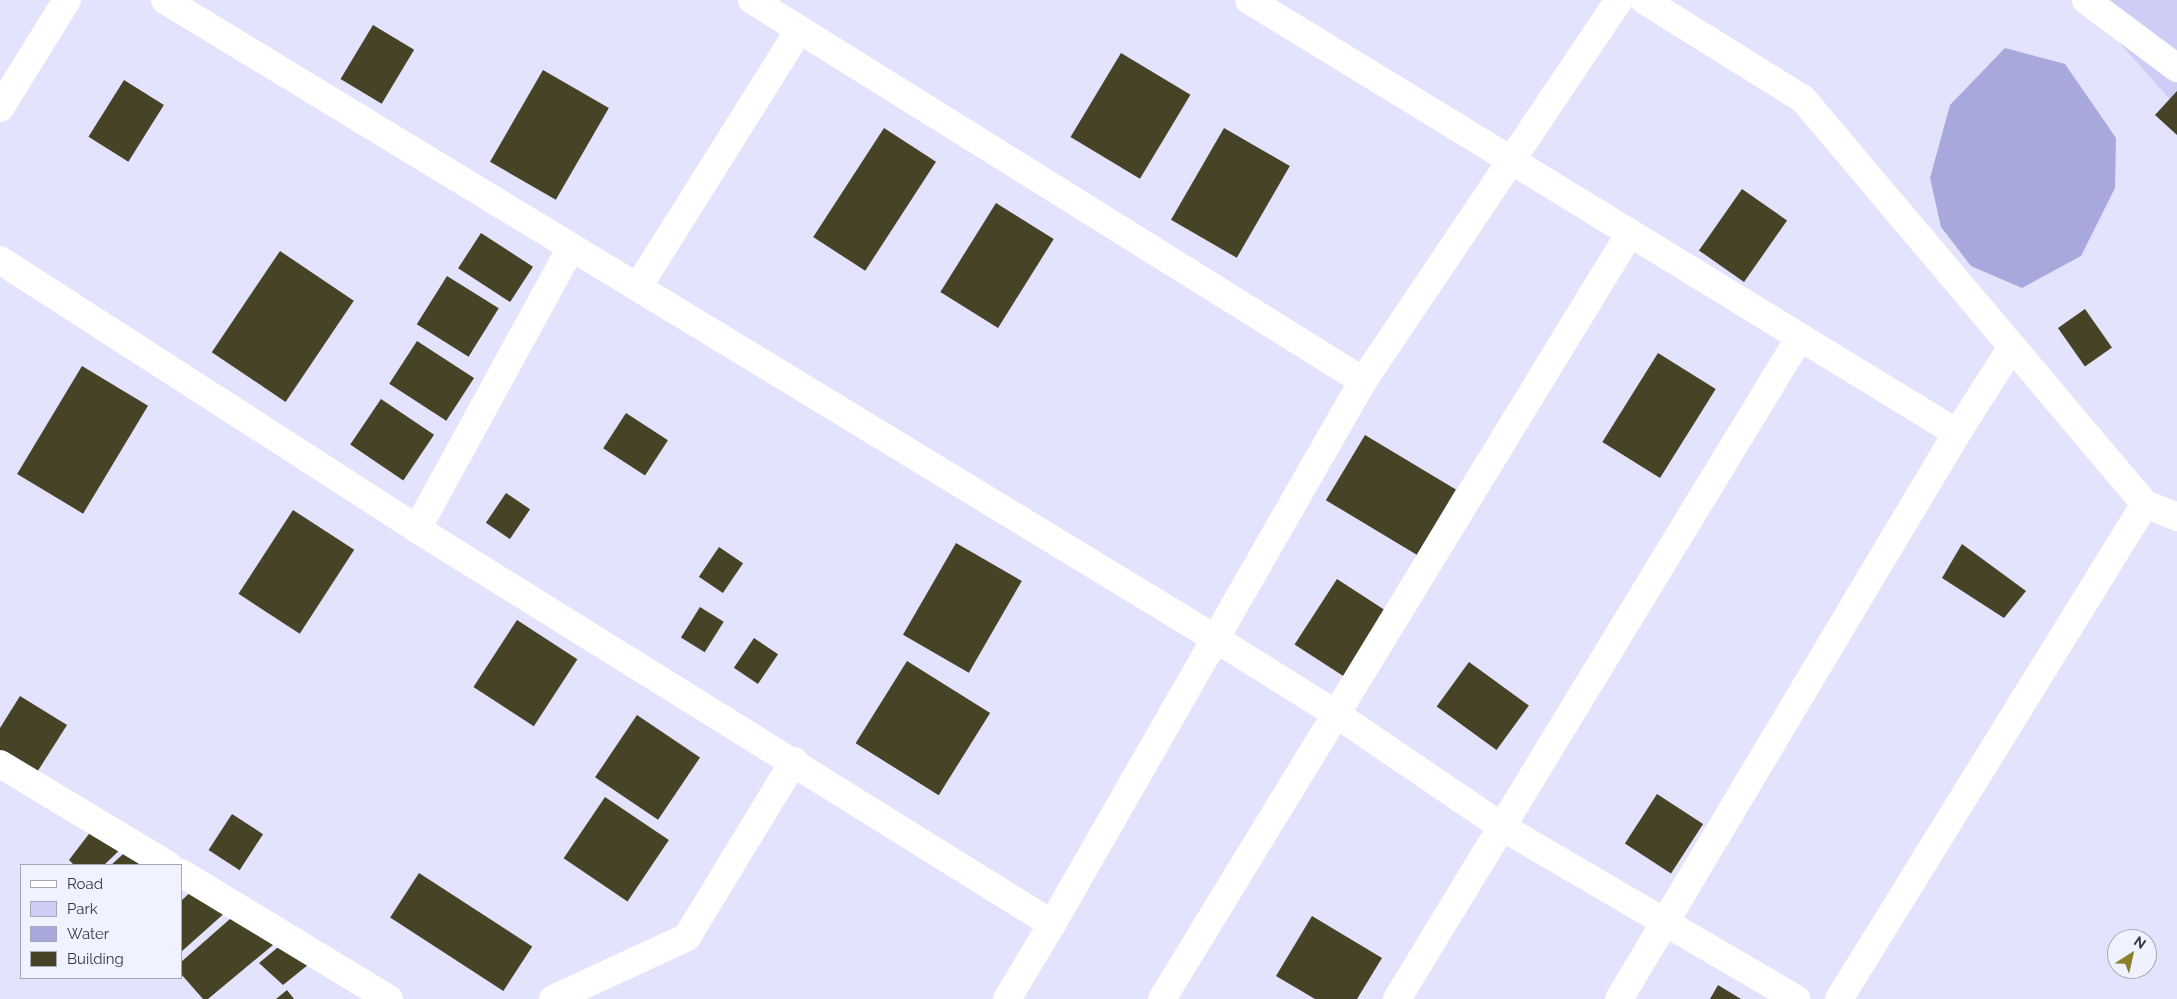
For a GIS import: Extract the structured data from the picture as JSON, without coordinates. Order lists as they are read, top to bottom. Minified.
{"legend":["Road","Park","Water","Building"],"north":"top right"}
